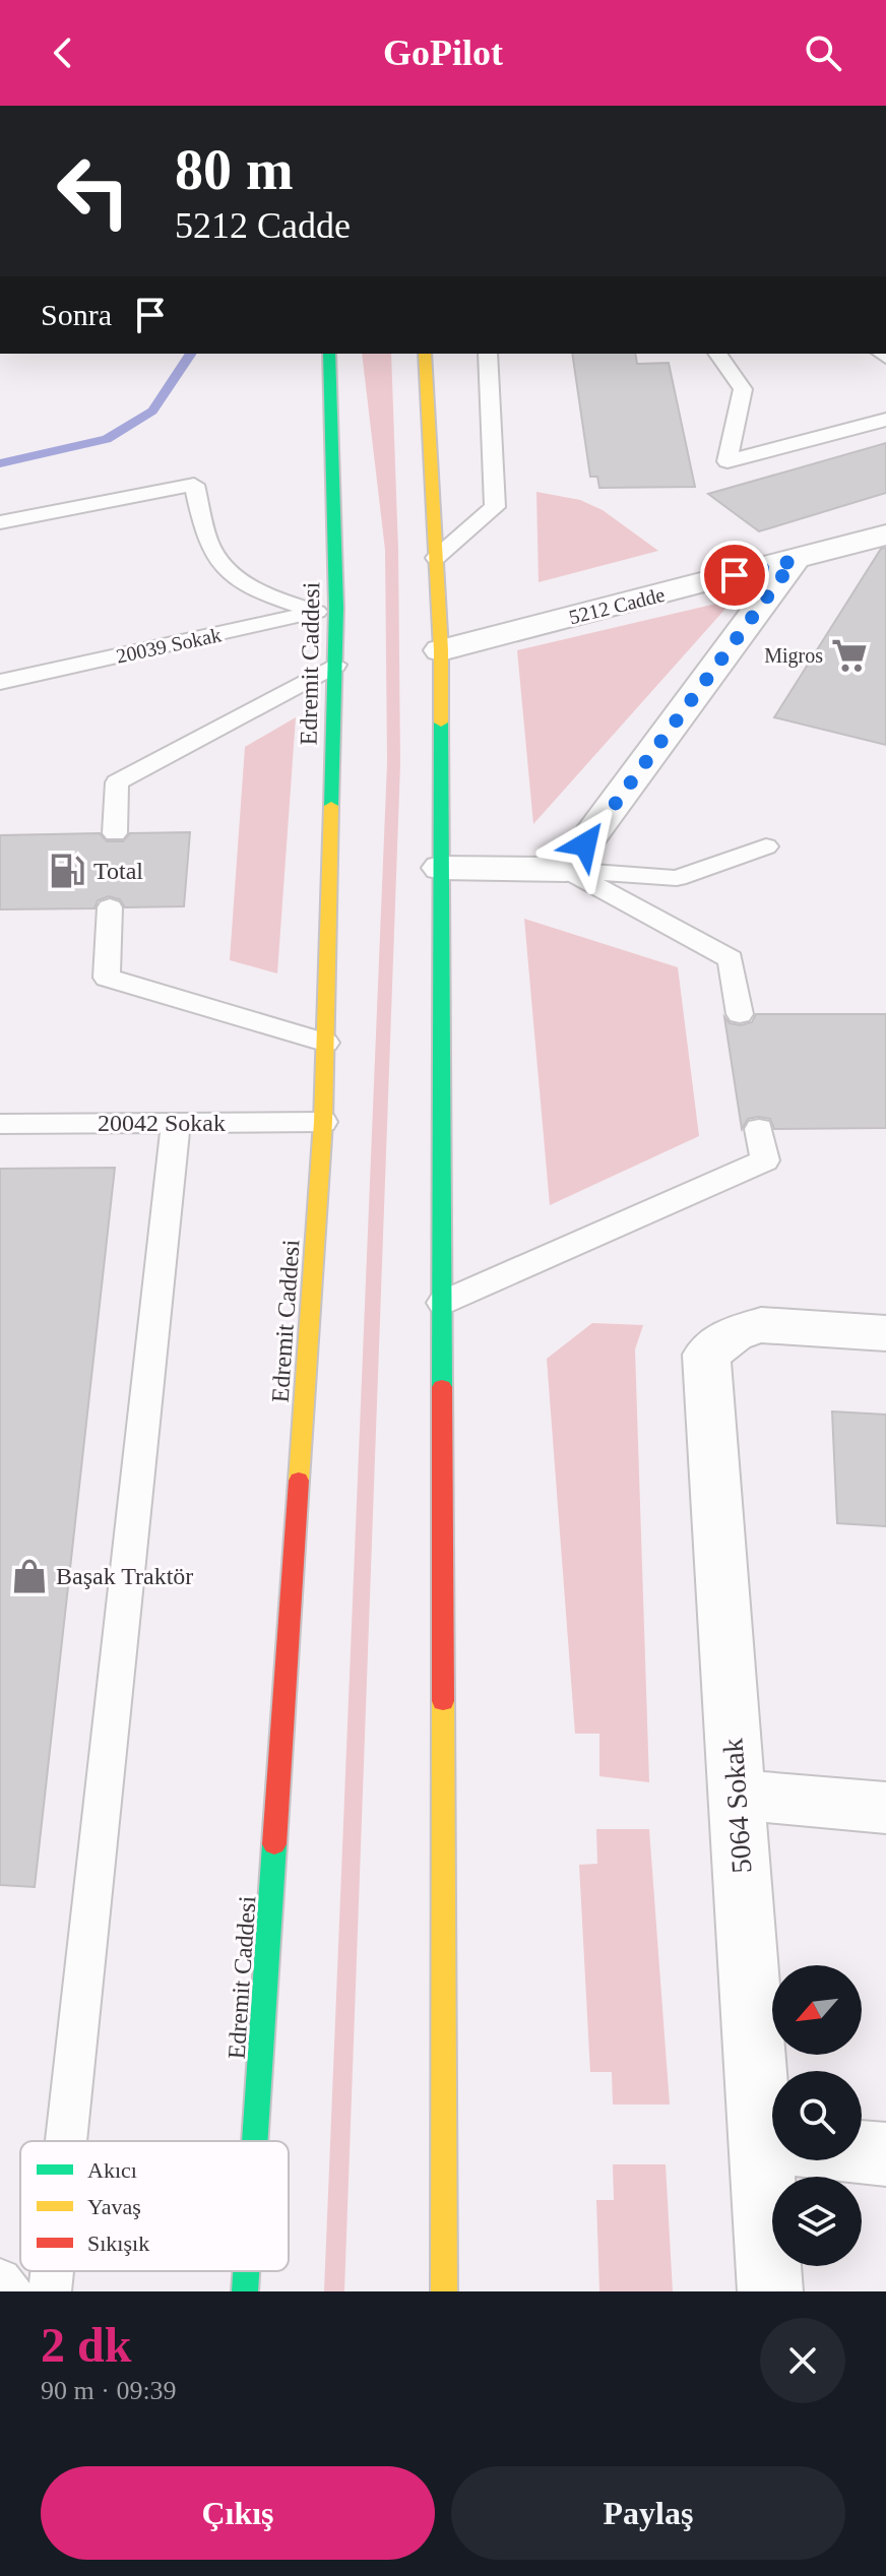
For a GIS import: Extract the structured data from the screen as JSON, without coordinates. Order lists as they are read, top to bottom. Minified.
{"streets":{"highway":["Edremit Caddesi"],"street":["5212 Cadde","5064 Sokak"],"lane":["20039 Sokak","20042 Sokak"]},"crossings":[["20039 Sokak","Edremit Caddesi"],["Edremit Caddesi","20042 Sokak"]],"places":{"supermarket":["Migros"],"fuel station":["Total"],"shop":["Başak Traktör"]},"legend":["Akıcı","Yavaş","Sıkışık"],"north":"bottom left","page":{"header":"GoPilot","turn":["80 m","5212 Cadde"],"then":"Sonra","heading":["2 dk","90 m · 09:39"],"buttons":["Çıkış","Paylaş"]}}
